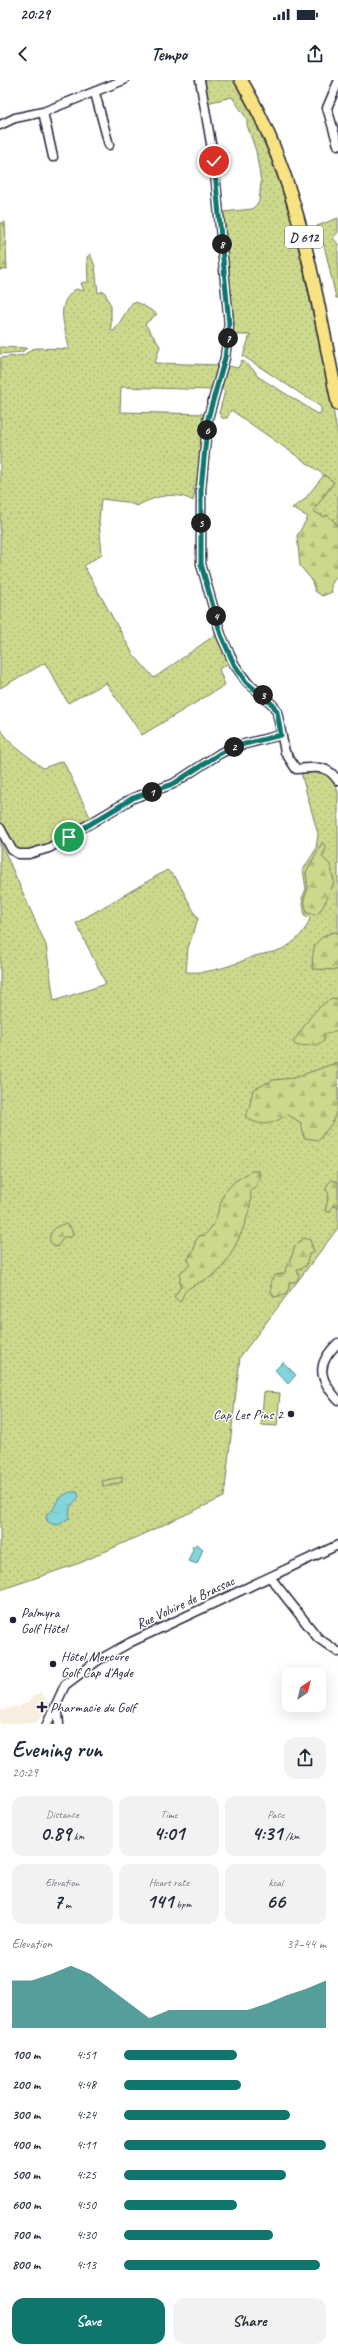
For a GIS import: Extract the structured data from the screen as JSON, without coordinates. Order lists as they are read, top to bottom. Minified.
{"streets":{"highway":["D 612"],"street":["Rue Volvire de Brassac"]},"places":{"other":["Cap Les Pins 2","Palmyra Golf Hôtel","Hôtel Mercure Golf Cap d'Agde"],"health":["Pharmacie du Golf"]},"north":"top right","page":{"status":"20:29","header":"Tempo","pins":["8","7","6","5","4","3","2","1"],"heading":["Evening run","20:29"],"stats":[["Distance","0.89 km"],["Time","4:01"],["Pace","4:31 /km"],["Elevation","7 m"],["Heart rate","141 bpm"],["kcal","66"]],"chart":["Elevation","37–44 m"],"list":[{"name":"100 m","note":"4:51"},{"name":"200 m","note":"4:48"},{"name":"300 m","note":"4:24"},{"name":"400 m","note":"4:11"},{"name":"500 m","note":"4:25"},{"name":"600 m","note":"4:50"},{"name":"700 m","note":"4:30"},{"name":"800 m","note":"4:13"}],"buttons":["Save","Share"]}}
